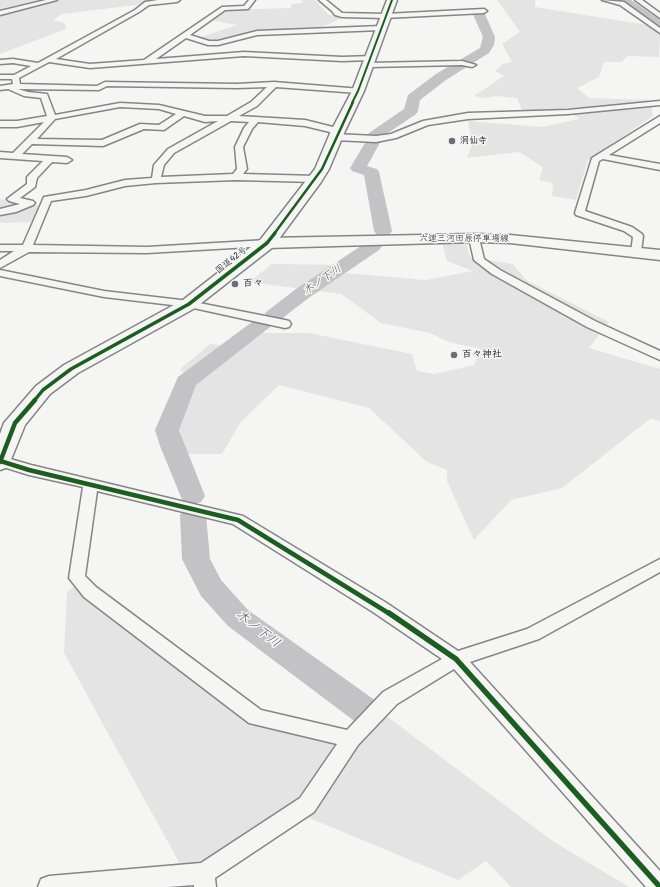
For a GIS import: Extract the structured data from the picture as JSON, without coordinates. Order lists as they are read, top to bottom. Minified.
{"streets":{"highway":["国道42号"],"main road":["六連三河田原停車場線"]},"crossings":[["六連三河田原停車場線","国道42号"]],"water":["木ノ下川"],"places":["洞仙寺","百々","百々神社"]}
